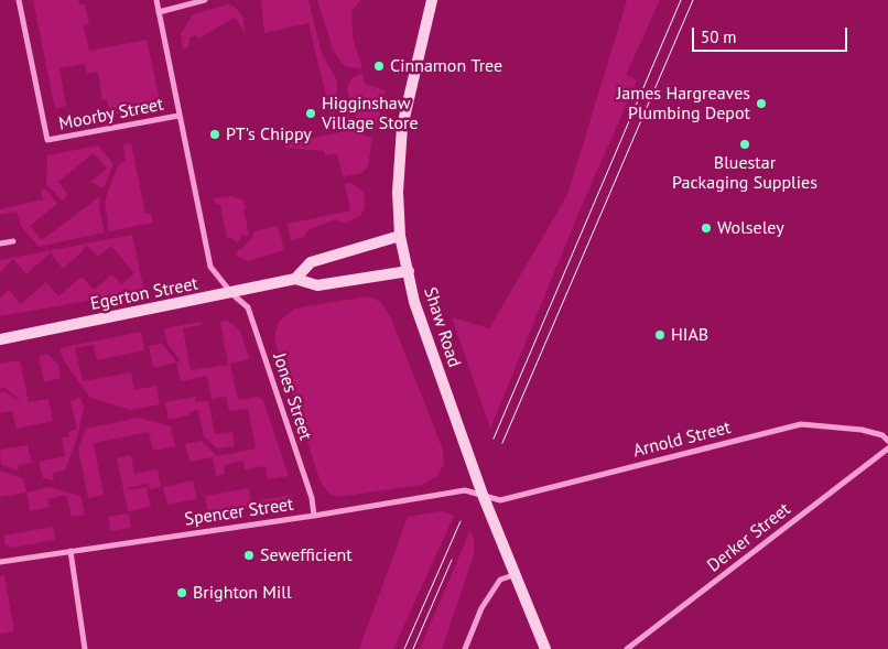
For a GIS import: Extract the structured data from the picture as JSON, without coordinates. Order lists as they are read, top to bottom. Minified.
{"streets":{"main road":["Egerton Street","Shaw Road"],"street":["Moorby Street","Jones Street","Arnold Street","Spencer Street","Derker Street"]},"crossings":[["Moorby Street","Jones Street"],["Egerton Street","Shaw Road"],["Egerton Street","Jones Street"],["Shaw Road","Arnold Street"],["Shaw Road","Spencer Street"],["Jones Street","Spencer Street"],["Arnold Street","Spencer Street"]],"places":["Cinnamon Tree","James Hargreaves Plumbing Depot","Higginshaw Village Store","PT's Chippy","Bluestar Packaging Supplies","Wolseley","HIAB","Sewefficient","Brighton Mill"],"scale_bar":"50 m"}
